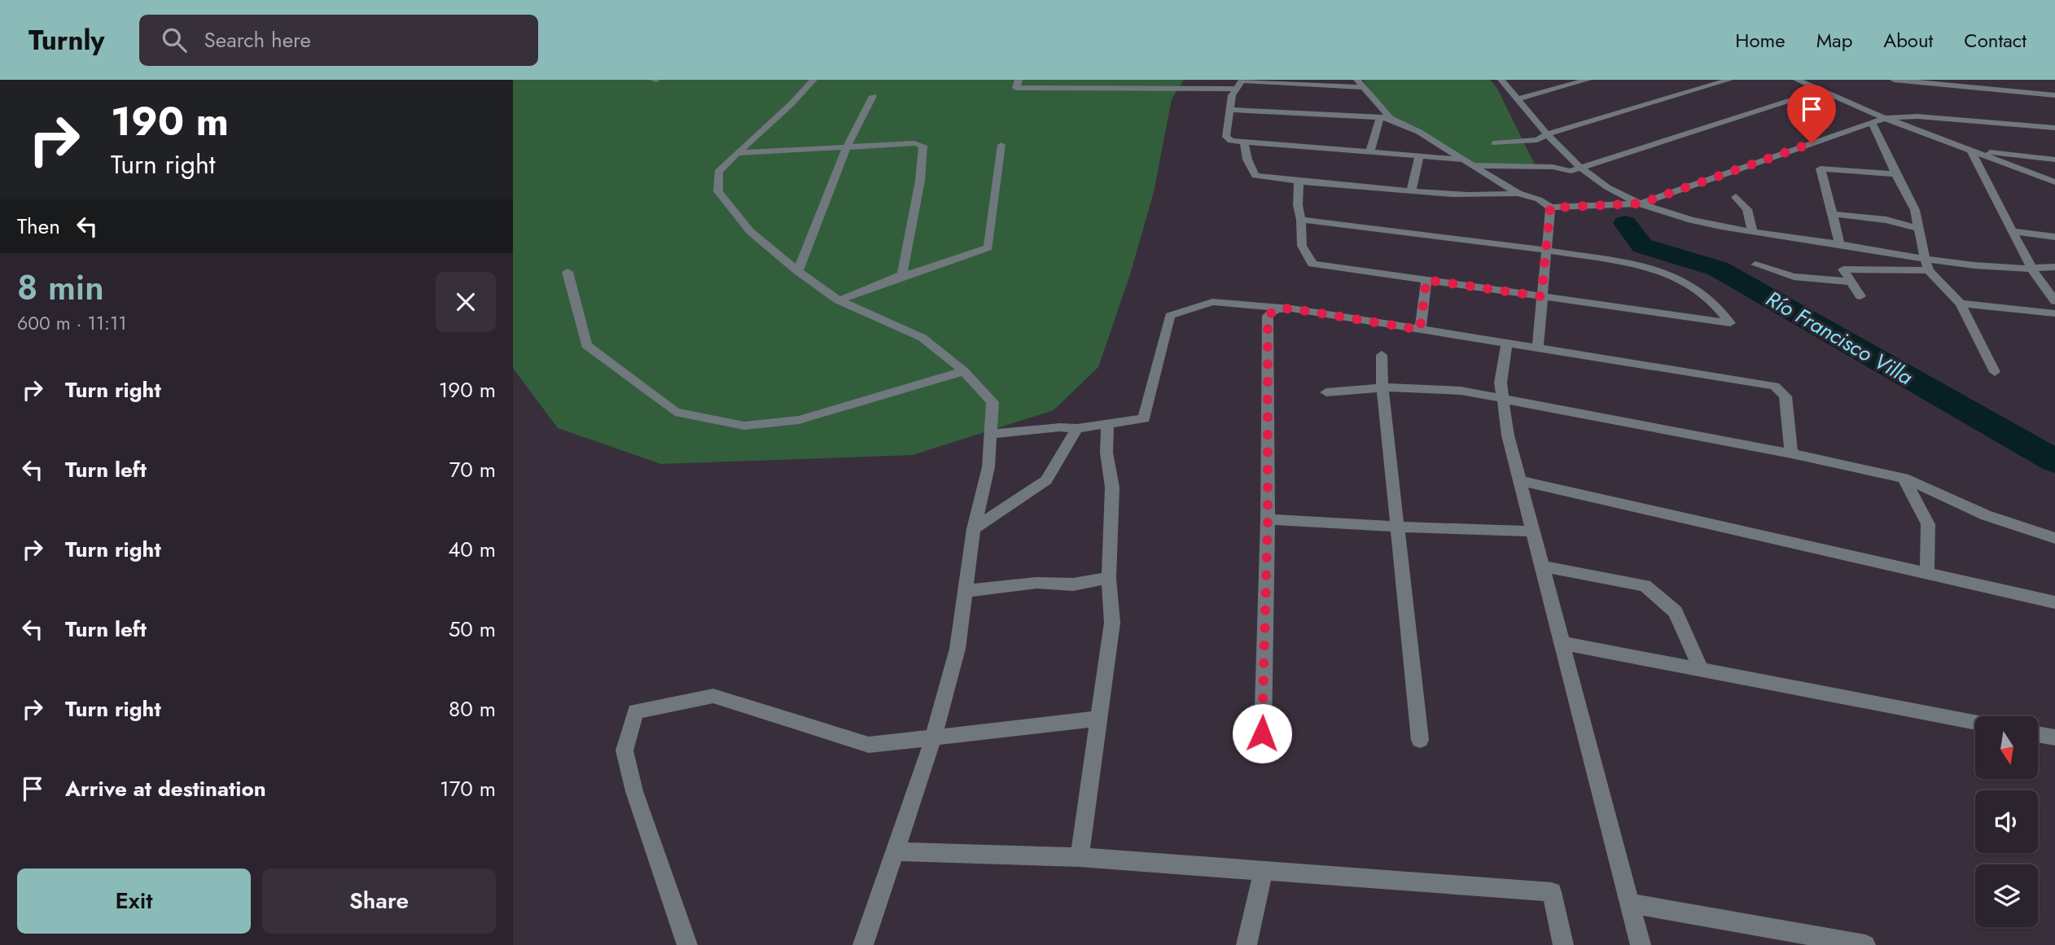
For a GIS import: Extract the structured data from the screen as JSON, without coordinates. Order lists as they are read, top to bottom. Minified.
{"water":["Río Francisco Villa"],"north":"bottom","page":{"header":"Turnly","search":"Search here","nav":["Home","Map","About","Contact"],"turn":["190 m","Turn right"],"then":"Then","heading":["8 min","600 m · 11:11"],"list":[{"name":"Turn right","value":"190 m"},{"name":"Turn left","value":"70 m"},{"name":"Turn right","value":"40 m"},{"name":"Turn left","value":"50 m"},{"name":"Turn right","value":"80 m"},{"name":"Arrive at destination","value":"170 m"}],"buttons":["Exit","Share"]}}
